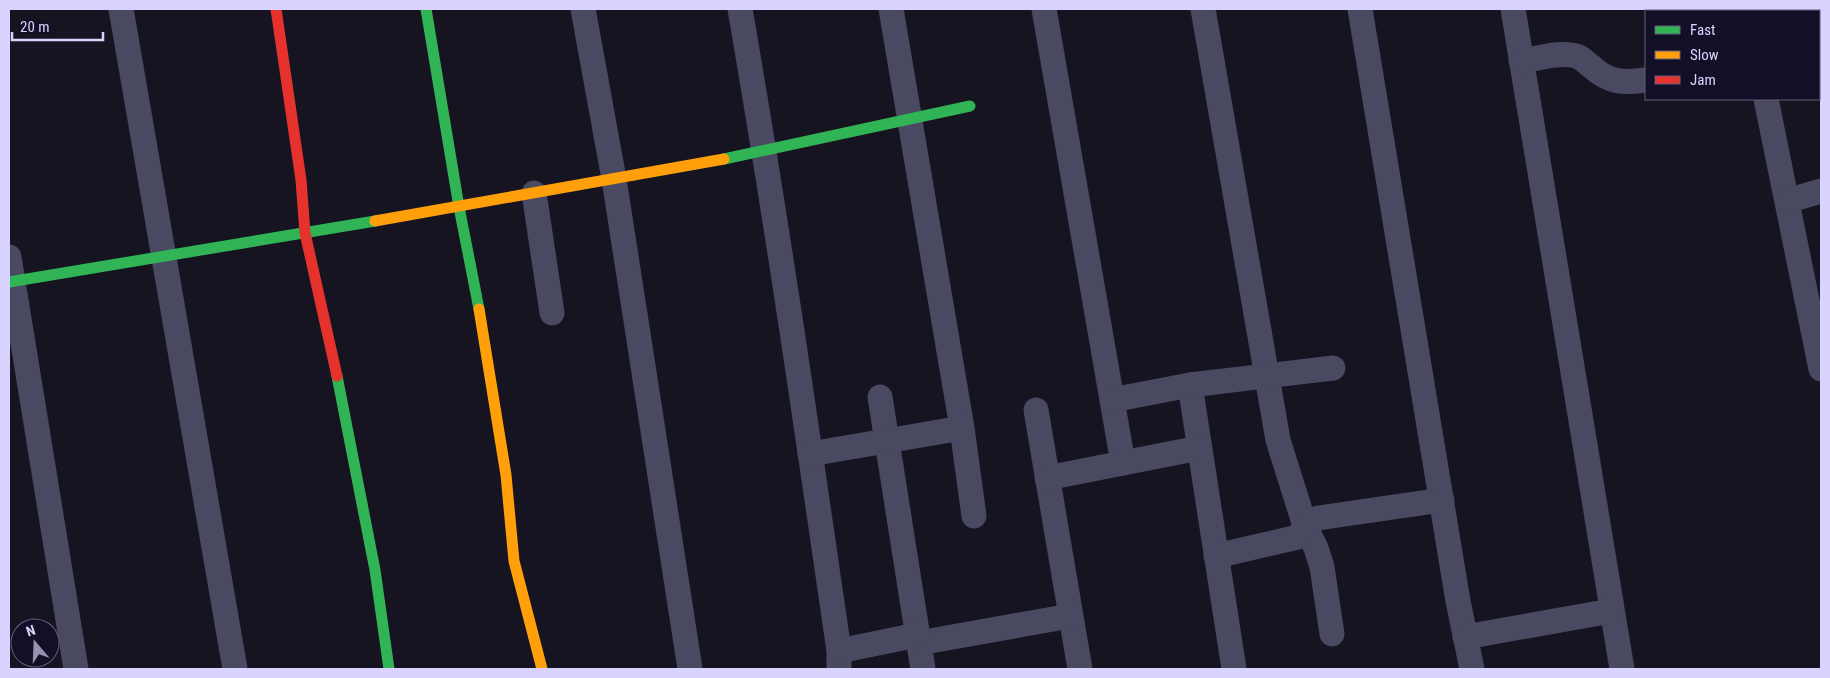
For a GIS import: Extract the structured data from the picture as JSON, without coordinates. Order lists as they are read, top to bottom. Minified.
{"legend":["Fast","Slow","Jam"],"scale_bar":"20 m","north":"top"}
